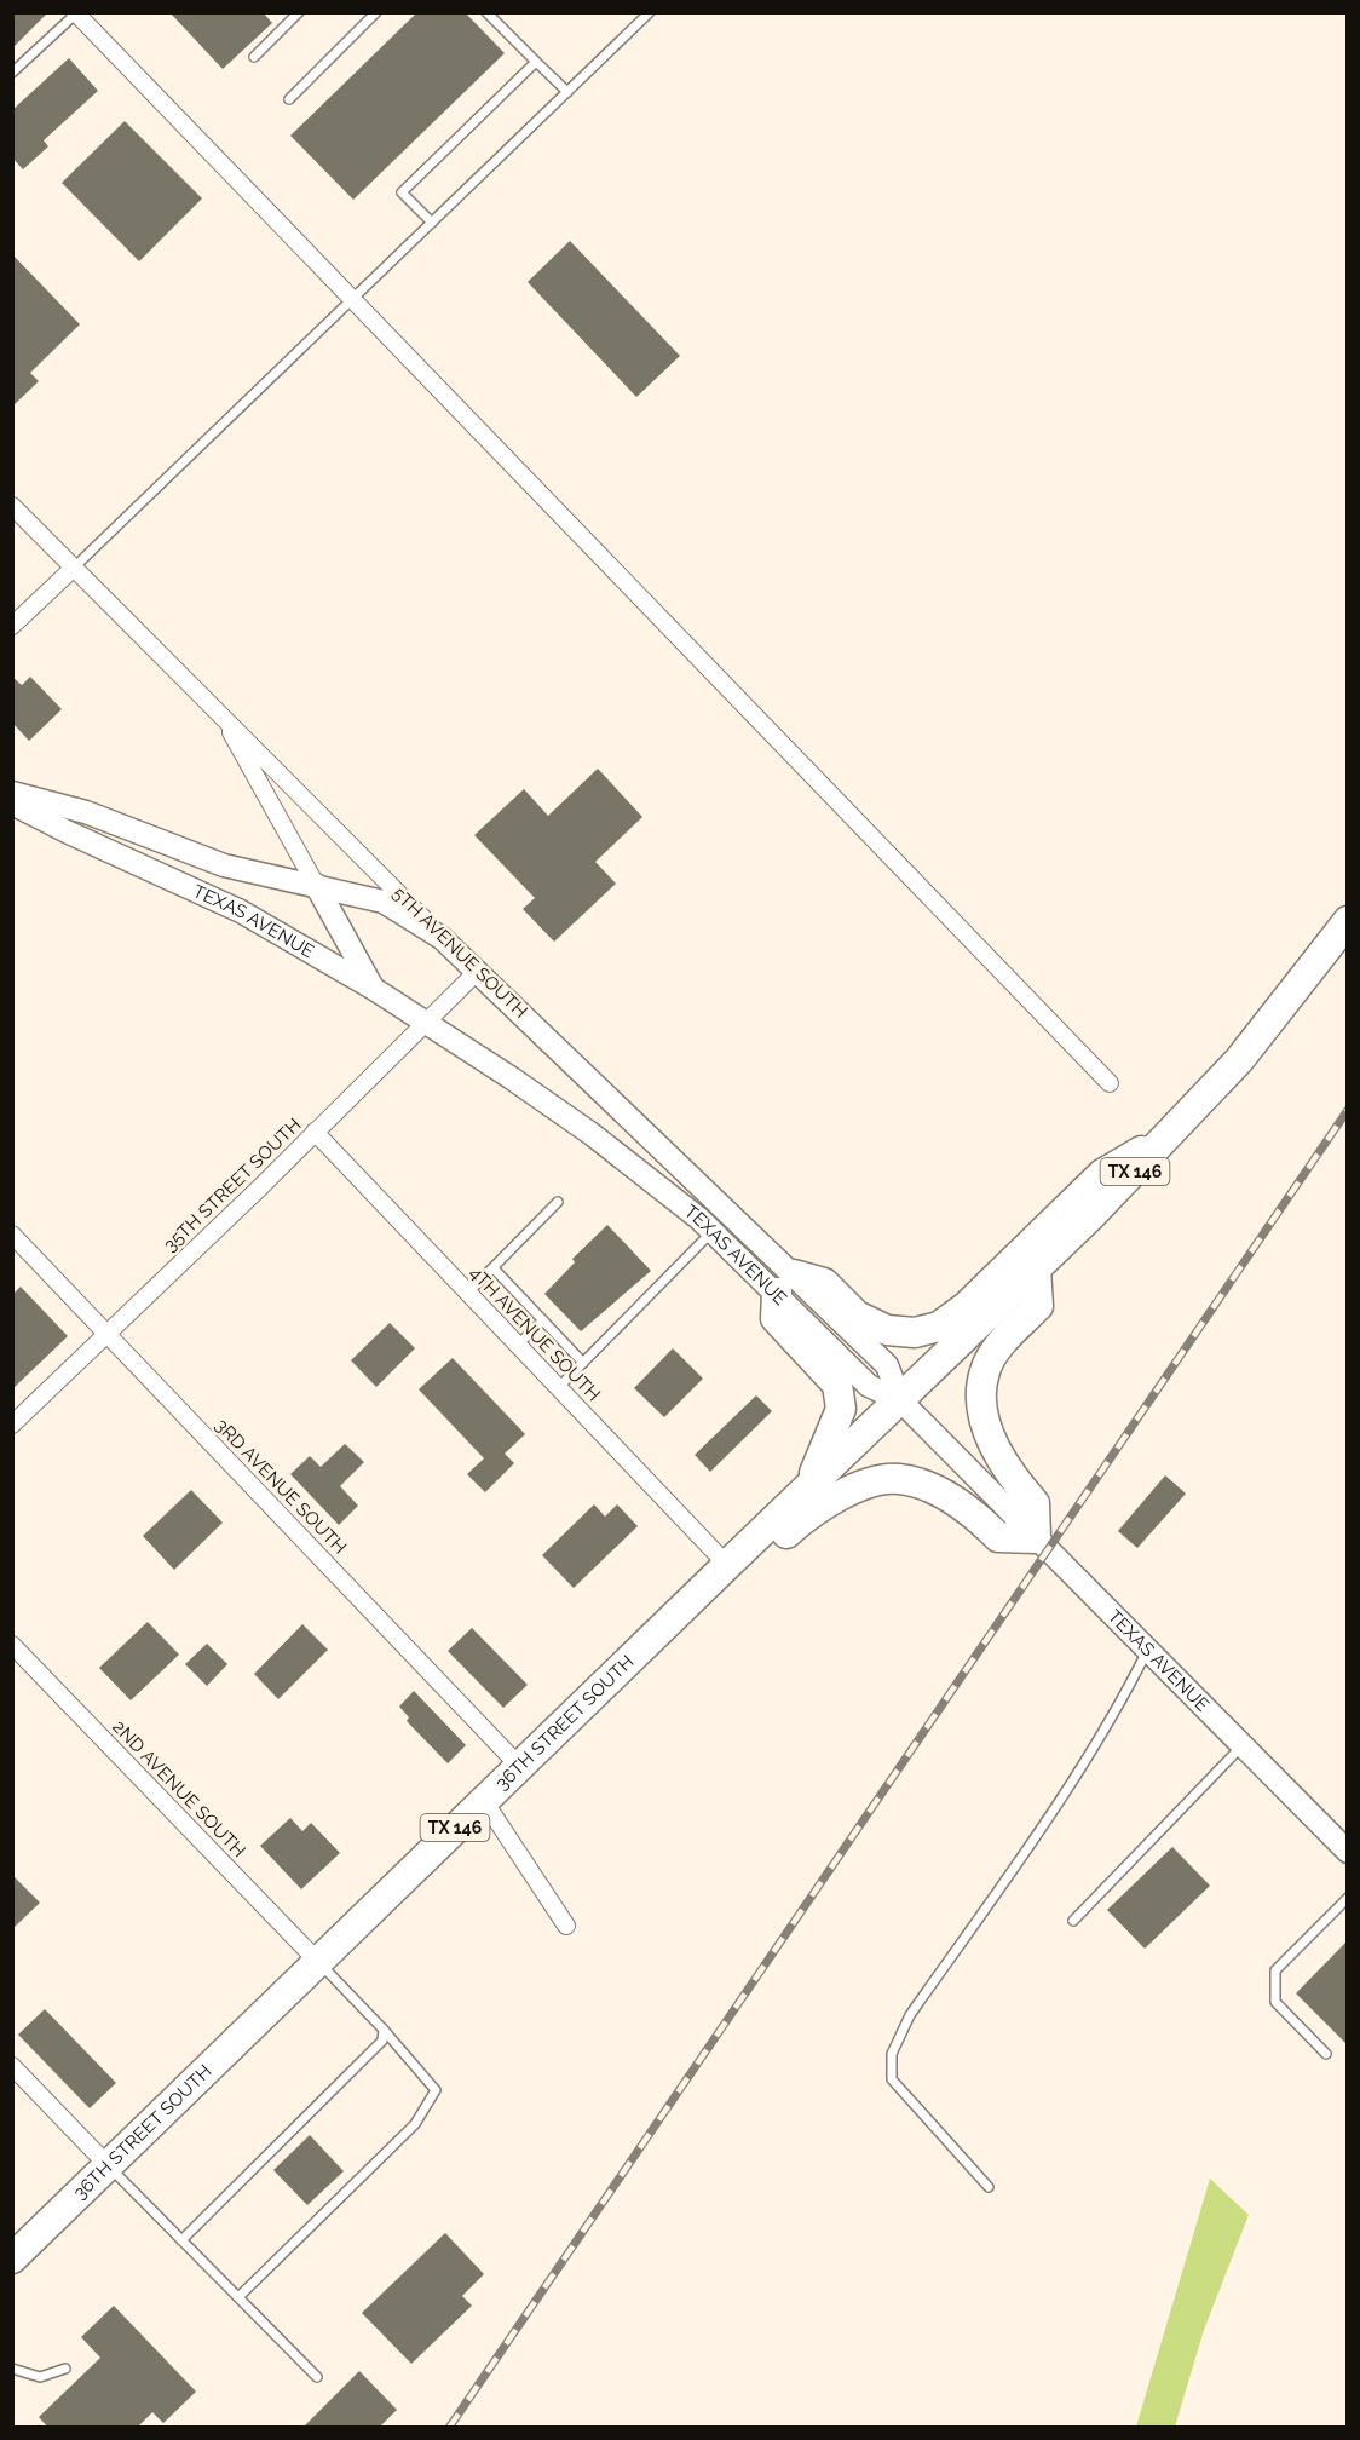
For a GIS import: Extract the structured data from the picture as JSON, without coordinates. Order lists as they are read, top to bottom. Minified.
{"streets":{"highway":["TX 146","36TH STREET SOUTH"],"main road":["TEXAS AVENUE","5TH AVENUE SOUTH"],"street":["35TH STREET SOUTH","4TH AVENUE SOUTH","3RD AVENUE SOUTH","2ND AVENUE SOUTH"]},"crossings":[["TEXAS AVENUE","5TH AVENUE SOUTH"],["TEXAS AVENUE","TX 146"],["TEXAS AVENUE","35TH STREET SOUTH"],["TEXAS AVENUE","36TH STREET SOUTH"],["5TH AVENUE SOUTH","TX 146"],["5TH AVENUE SOUTH","35TH STREET SOUTH"],["5TH AVENUE SOUTH","36TH STREET SOUTH"],["TX 146","36TH STREET SOUTH"],["35TH STREET SOUTH","4TH AVENUE SOUTH"],["35TH STREET SOUTH","3RD AVENUE SOUTH"],["4TH AVENUE SOUTH","36TH STREET SOUTH"],["3RD AVENUE SOUTH","36TH STREET SOUTH"],["36TH STREET SOUTH","2ND AVENUE SOUTH"]]}
